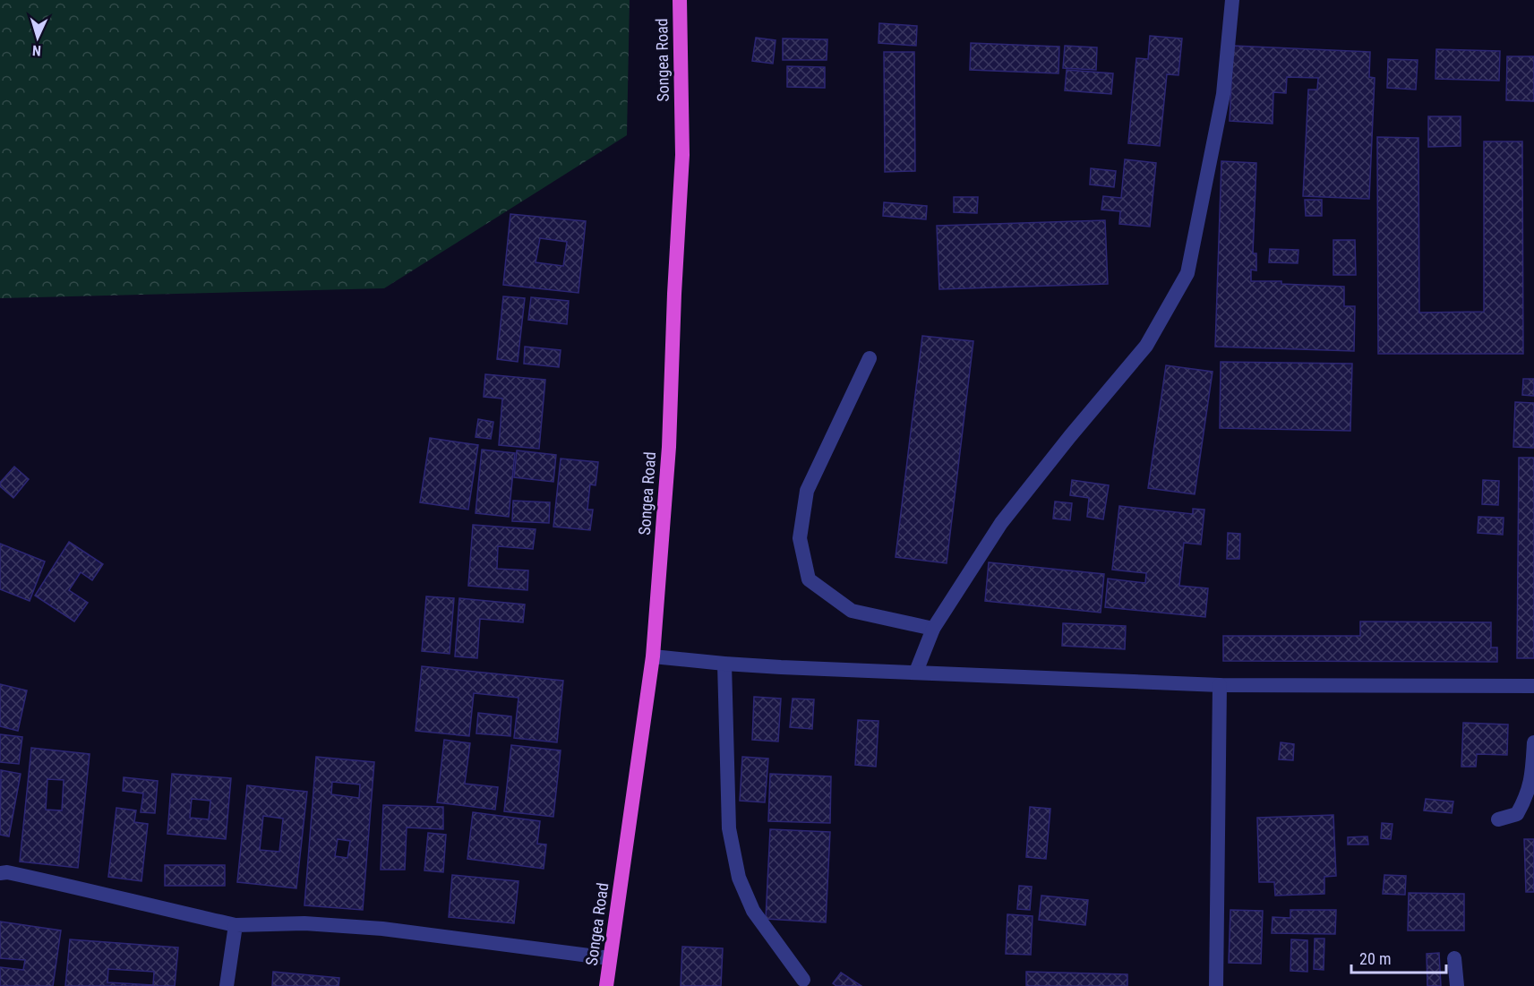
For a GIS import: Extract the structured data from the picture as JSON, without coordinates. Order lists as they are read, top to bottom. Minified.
{"streets":{"highway":["Songea Road"]},"scale_bar":"20 m","north":"bottom"}
